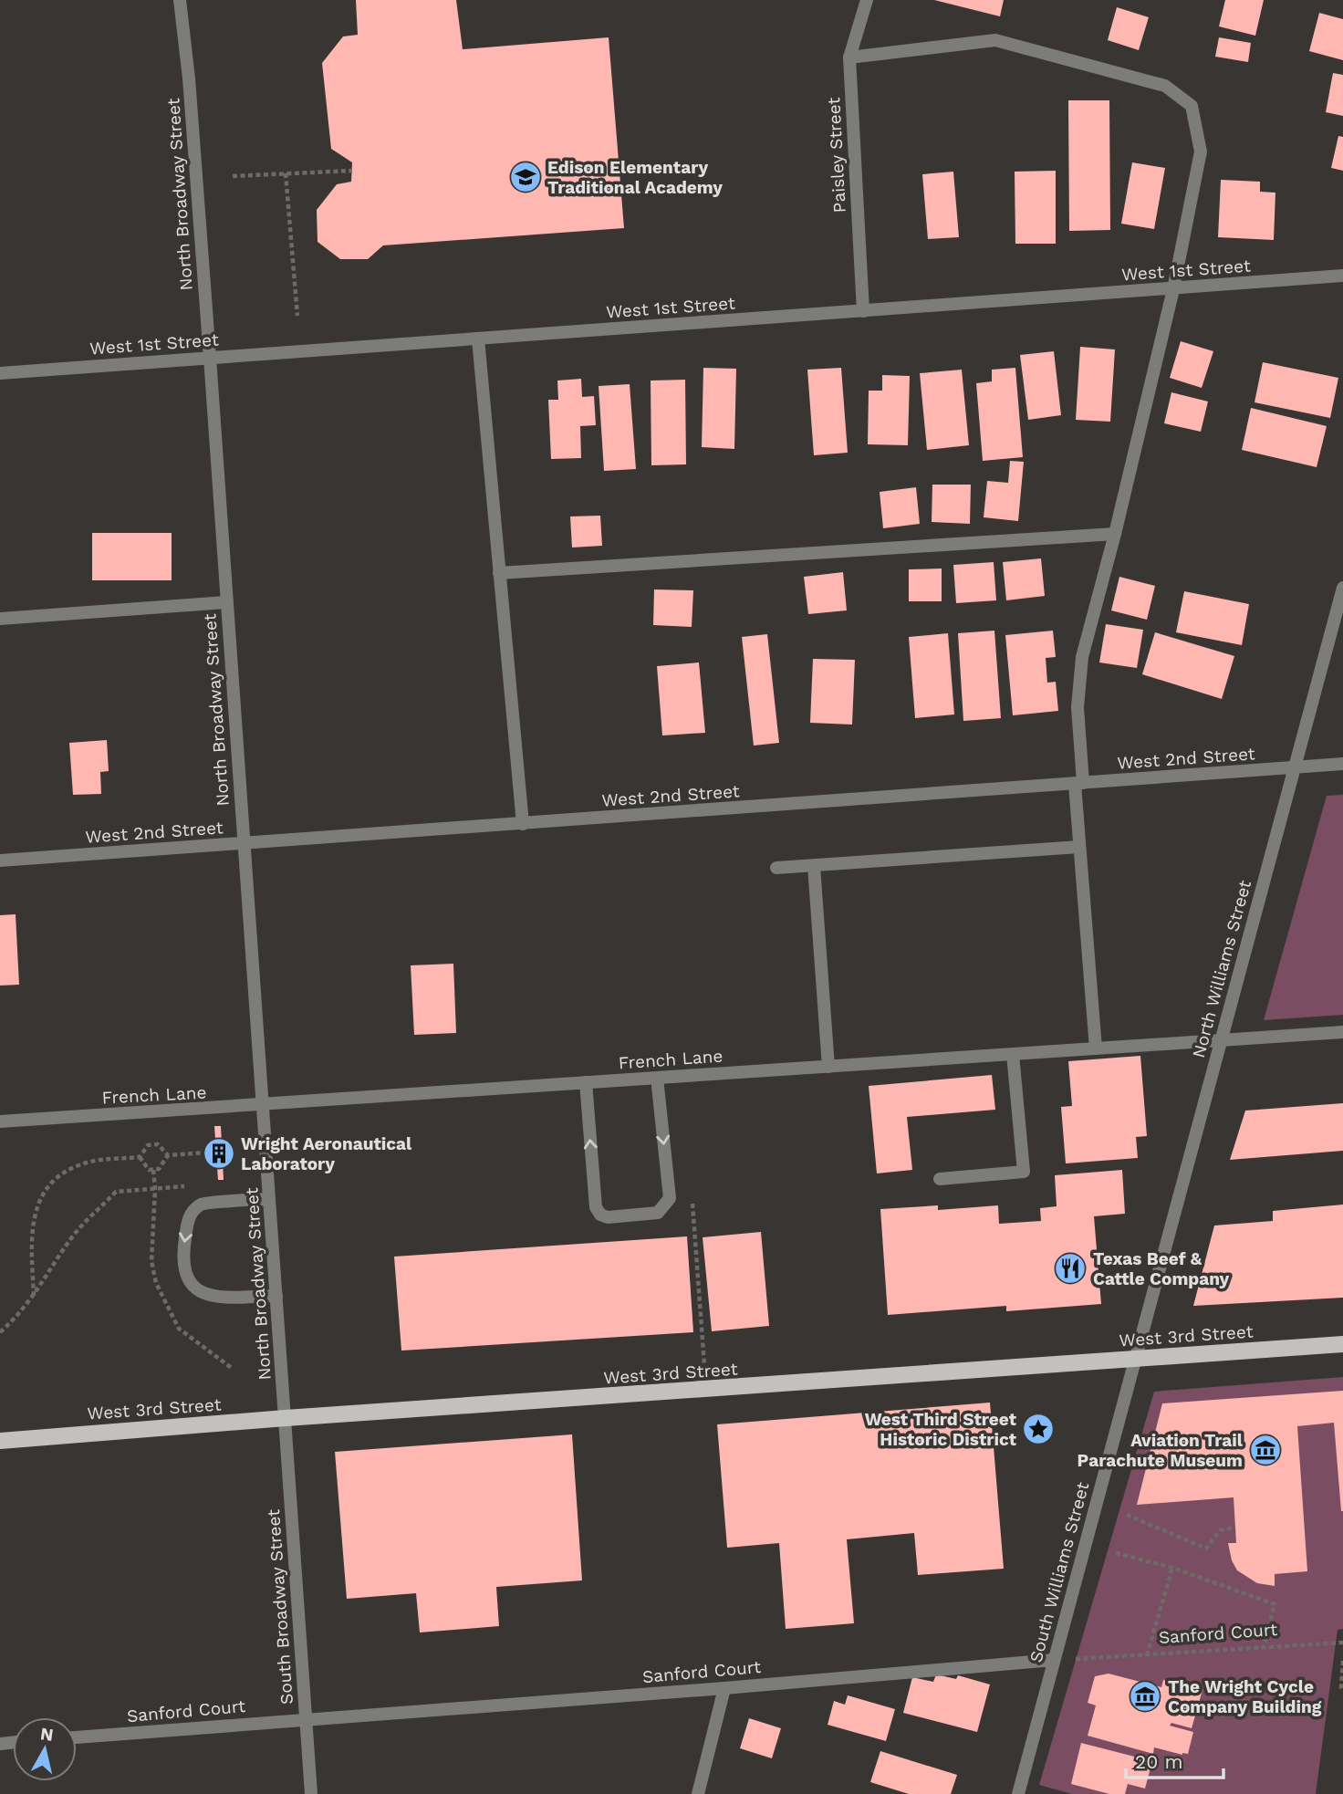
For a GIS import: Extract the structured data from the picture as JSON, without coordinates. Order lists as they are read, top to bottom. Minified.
{"streets":{"main road":["West 3rd Street"],"street":["Paisley Street","North Broadway Street","West 1st Street","West 2nd Street","North Williams Street","French Lane","South Williams Street","South Broadway Street","Sanford Court"]},"crossings":[["Paisley Street","West 1st Street"],["North Broadway Street","West 1st Street"],["North Broadway Street","West 2nd Street"],["North Broadway Street","French Lane"],["North Broadway Street","West 3rd Street"],["North Broadway Street","South Broadway Street"],["West 2nd Street","North Williams Street"],["North Williams Street","French Lane"],["North Williams Street","West 3rd Street"],["North Williams Street","South Williams Street"],["West 3rd Street","South Williams Street"],["West 3rd Street","South Broadway Street"],["South Williams Street","Sanford Court"],["South Broadway Street","Sanford Court"]],"places":{"school or university":["Edison Elementary Traditional Academy"],"building":["Wright Aeronautical Laboratory"],"restaurant":["Texas Beef & Cattle Company"],"place":["West Third Street Historic District"],"museum":["Aviation Trail Parachute Museum","The Wright Cycle Company Building"]},"scale_bar":"20 m","north":"top"}
